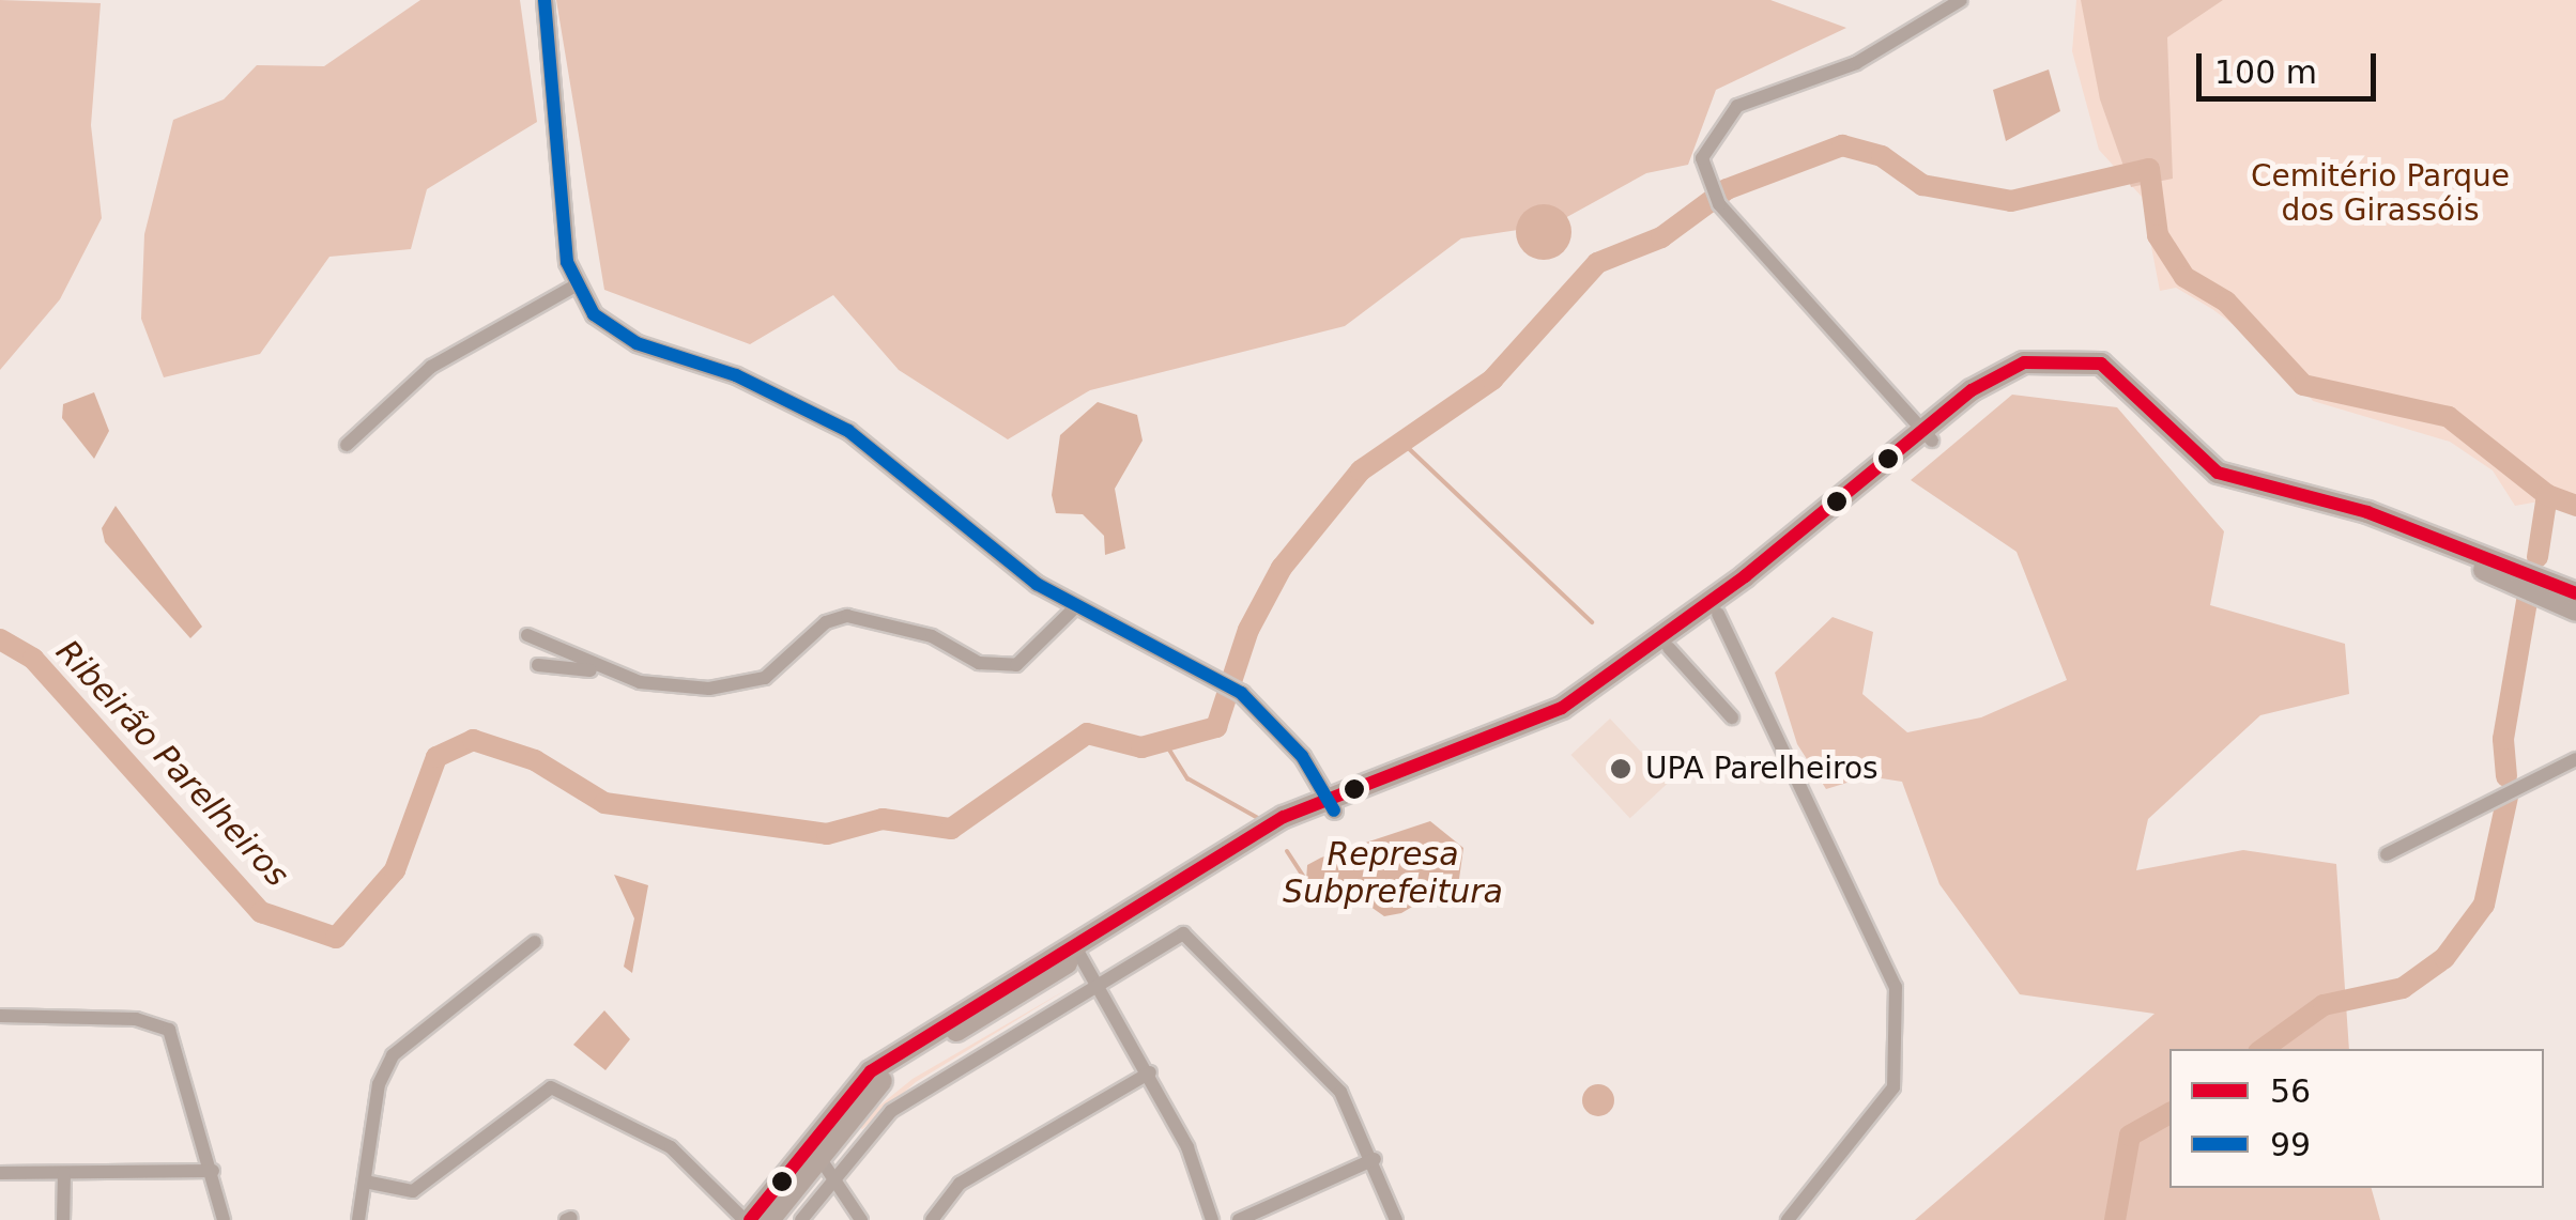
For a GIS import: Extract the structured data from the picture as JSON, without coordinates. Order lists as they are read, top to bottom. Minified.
{"water":["Ribeirão Parelheiros","Represa Subprefeitura"],"parks":["Cemitério Parque dos Girassóis"],"places":["UPA Parelheiros"],"lines":["transit line 99","transit line 56"],"legend":["56","99"],"scale_bar":"100 m"}
